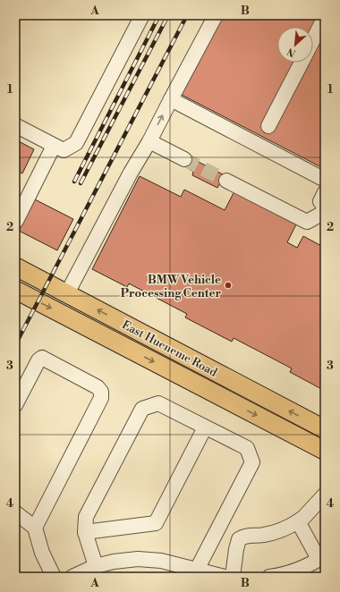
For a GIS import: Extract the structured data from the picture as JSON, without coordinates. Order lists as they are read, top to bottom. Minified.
{"streets":{"main road":["East Hueneme Road"]},"places":["BMW Vehicle Processing Center"],"north":"bottom left","grid":{"columns":["A","B"],"rows":["1","2","3","4"]}}
